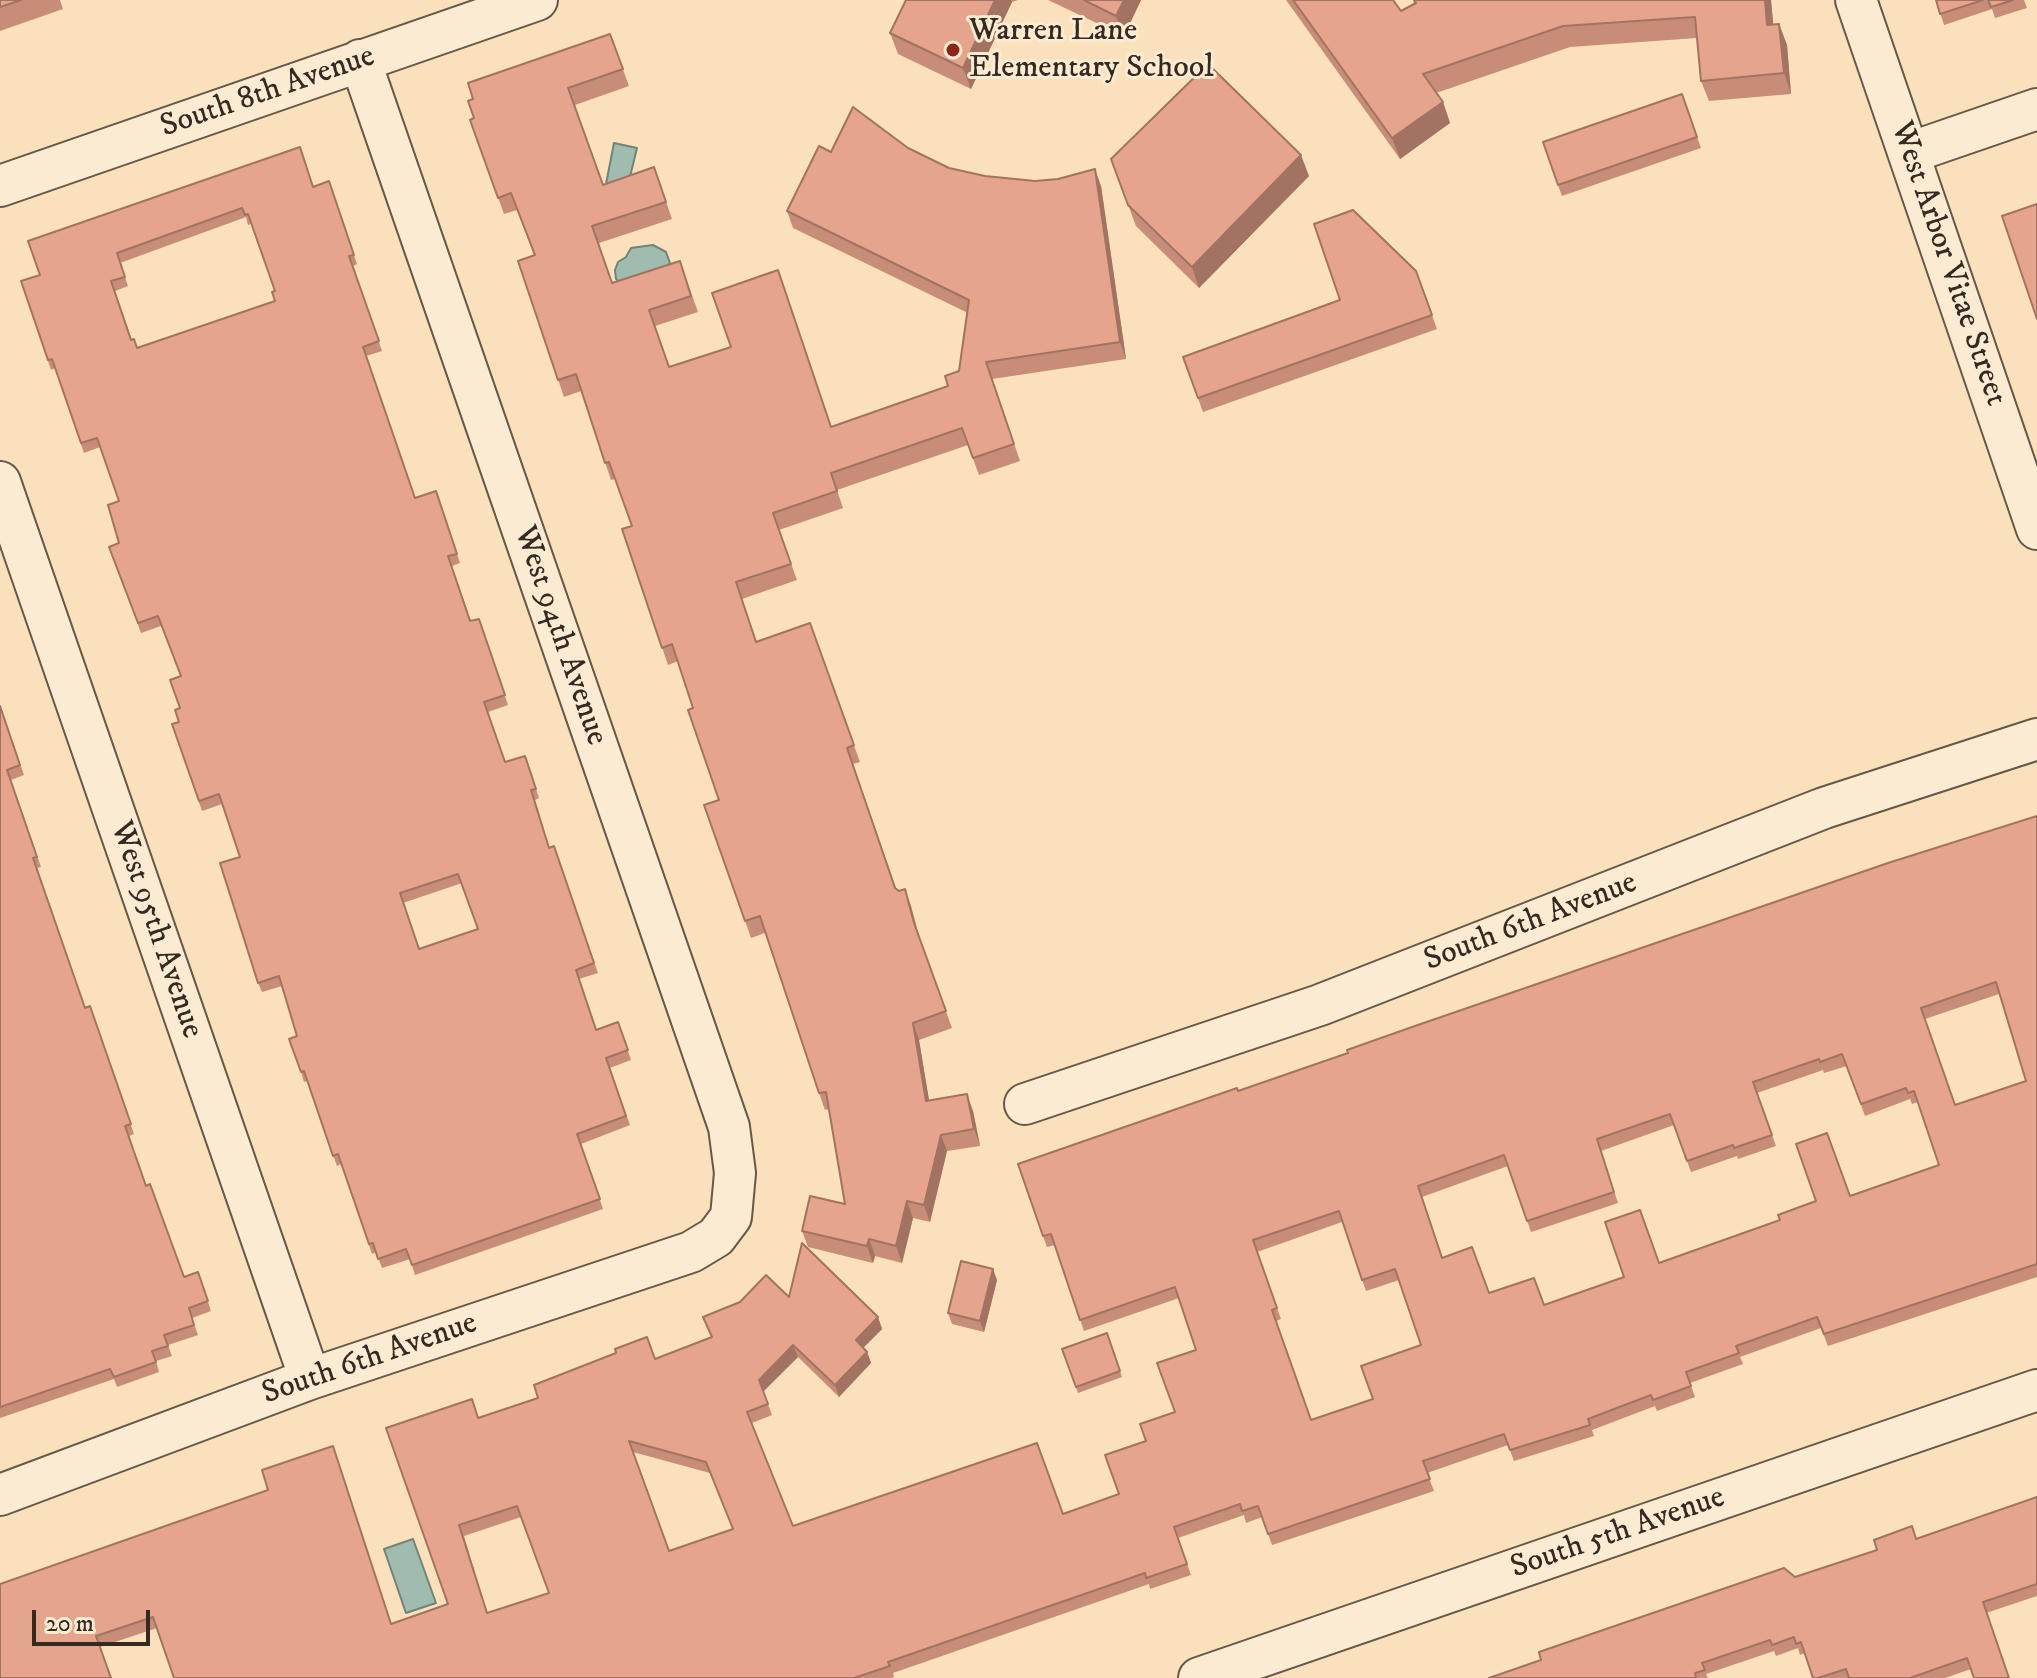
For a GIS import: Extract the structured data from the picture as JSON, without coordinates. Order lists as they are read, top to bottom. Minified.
{"streets":{"street":["South 8th Avenue","West Arbor Vitae Street","West 94th Avenue","South 6th Avenue","West 95th Avenue","South 5th Avenue"]},"crossings":[["South 8th Avenue","West 94th Avenue"],["West 94th Avenue","South 6th Avenue"],["South 6th Avenue","West 95th Avenue"]],"places":["Warren Lane Elementary School"],"scale_bar":"20 m"}
